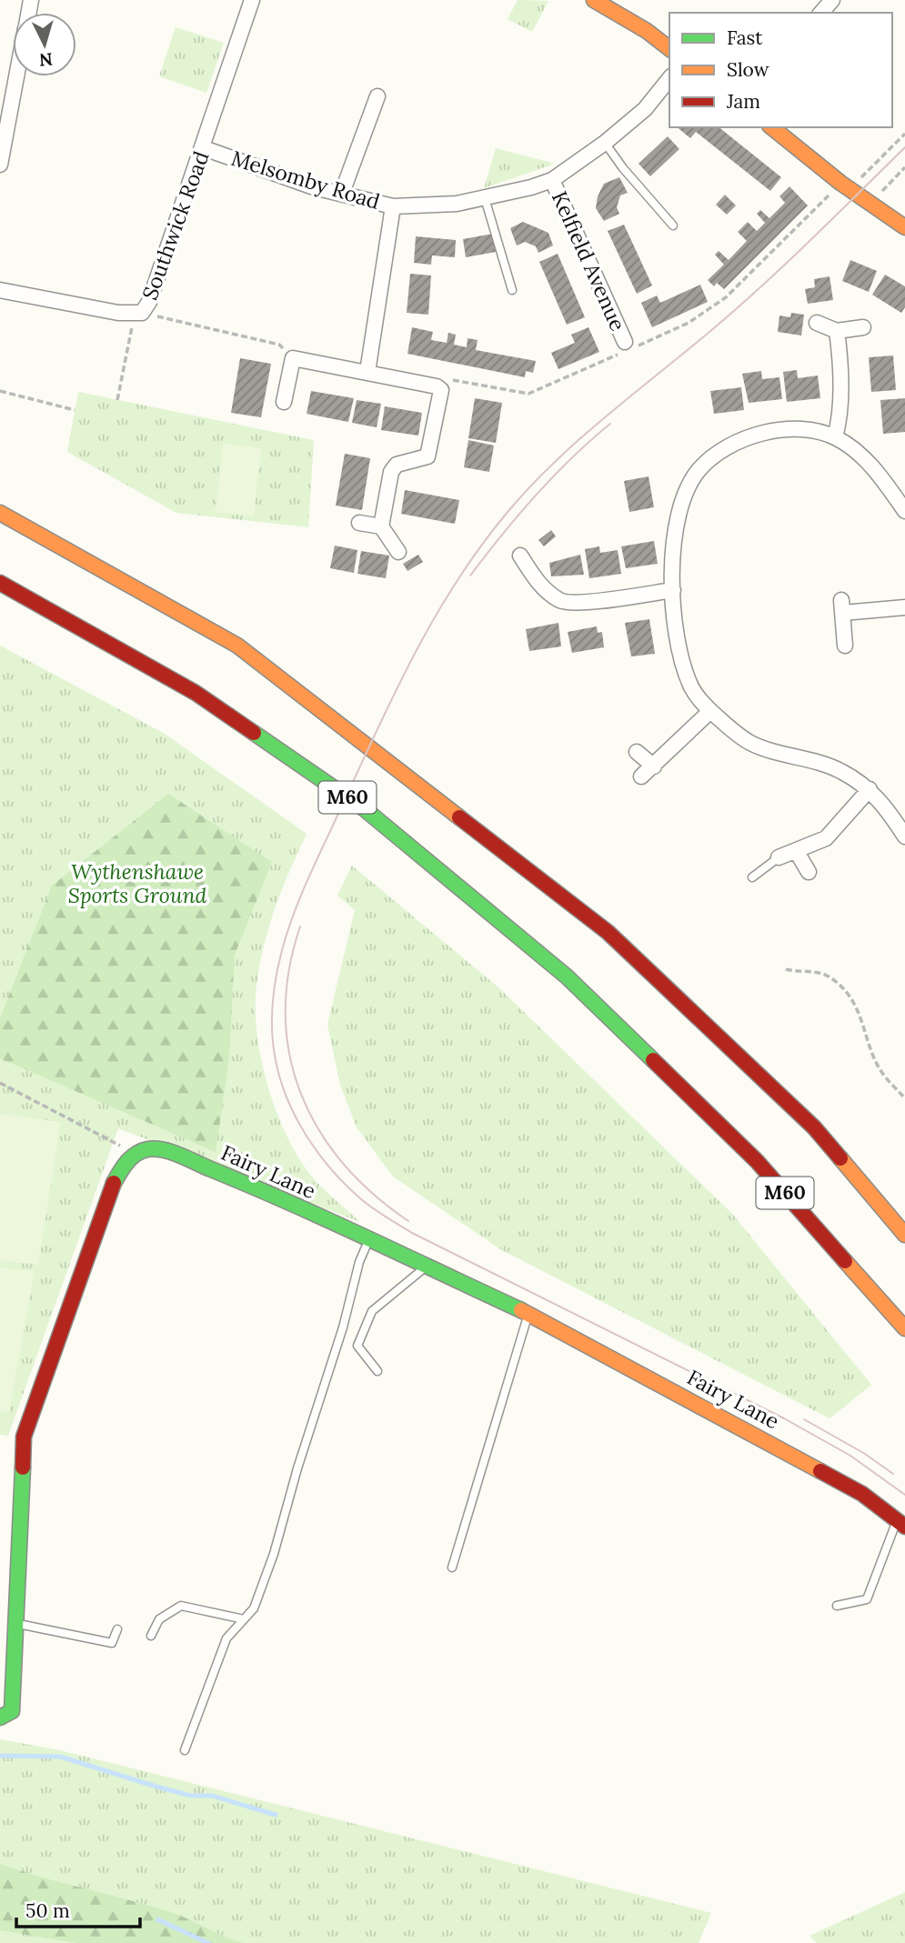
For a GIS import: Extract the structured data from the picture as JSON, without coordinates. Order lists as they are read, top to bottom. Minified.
{"streets":{"main road":["M60","Fairy Lane"],"street":["Melsomby Road","Southwick Road","Kelfield Avenue"]},"crossings":[["Melsomby Road","Southwick Road"],["Melsomby Road","Kelfield Avenue"]],"parks":["Wythenshawe Sports Ground"],"legend":["Fast","Slow","Jam"],"scale_bar":"50 m","north":"bottom"}
